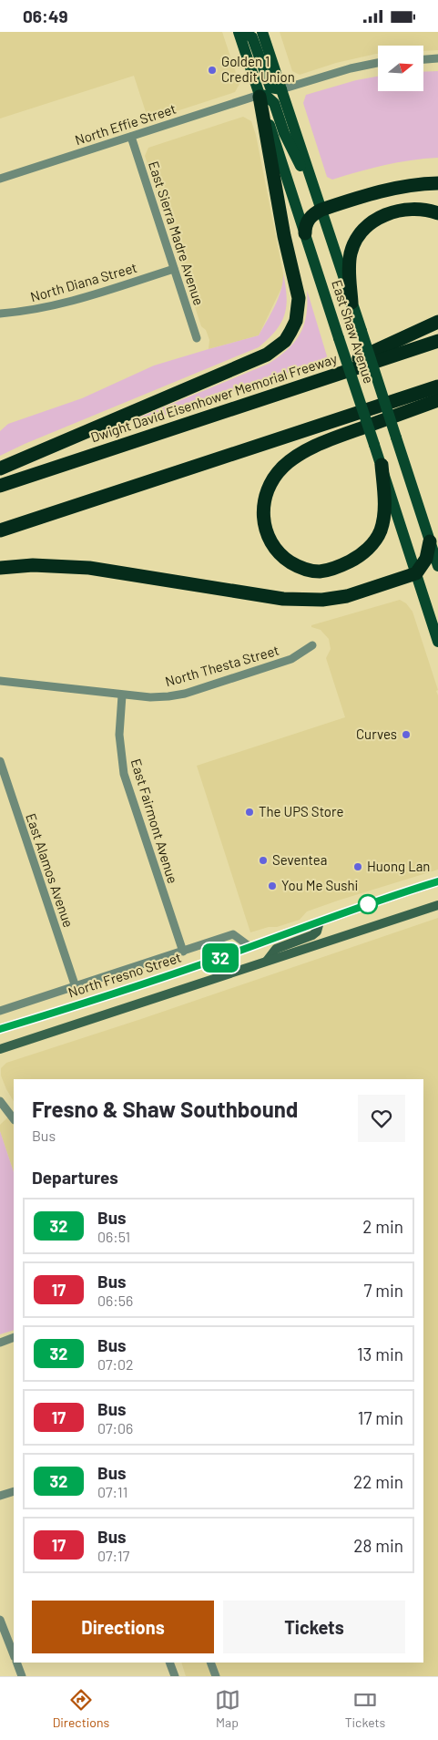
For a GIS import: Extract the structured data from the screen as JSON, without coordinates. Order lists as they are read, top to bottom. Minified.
{"streets":{"highway":["Dwight David Eisenhower Memorial Freeway"],"main road":["East Shaw Avenue","North Fresno Street"],"street":["North Effie Street","East Sierra Madre Avenue","North Diana Street","North Thesta Street","East Fairmont Avenue","East Alamos Avenue"]},"crossings":[["North Effie Street","East Sierra Madre Avenue"],["North Effie Street","East Shaw Avenue"],["East Sierra Madre Avenue","North Diana Street"],["North Thesta Street","East Fairmont Avenue"]],"places":["Golden 1 Credit Union","Curves","The UPS Store","Seventea","Huong Lan","You Me Sushi"],"lines":["bus line 32"],"north":"right","page":{"status":"06:49","on_map":"32","heading":[["Fresno & Shaw Southbound","Bus"],"Departures"],"list":[{"mark":"32","name":"Bus","note":"06:51","value":"2 min"},{"mark":"17","name":"Bus","note":"06:56","value":"7 min"},{"mark":"32","name":"Bus","note":"07:02","value":"13 min"},{"mark":"17","name":"Bus","note":"07:06","value":"17 min"},{"mark":"32","name":"Bus","note":"07:11","value":"22 min"},{"mark":"17","name":"Bus","note":"07:17","value":"28 min"}],"buttons":["Directions","Tickets"],"tabs":["Directions","Map","Tickets"]}}
